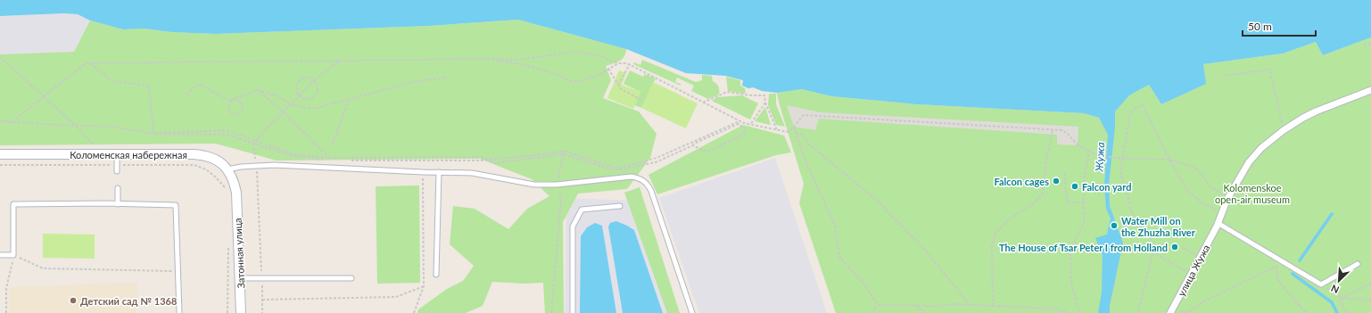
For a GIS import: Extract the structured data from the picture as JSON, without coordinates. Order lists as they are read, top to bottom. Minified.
{"streets":{"street":["Коломенская набережная","Затонная улица","улица Жужа"]},"crossings":[["Коломенская набережная","Затонная улица"]],"water":["Жужа"],"parks":["Kolomenskoe open-air museum"],"places":["Falcon cages","Falcon yard","Water Mill on the Zhuzha River","The House of Tsar Peter I from Holland","Детский сад № 1368"],"scale_bar":"50 m","north":"bottom left"}
